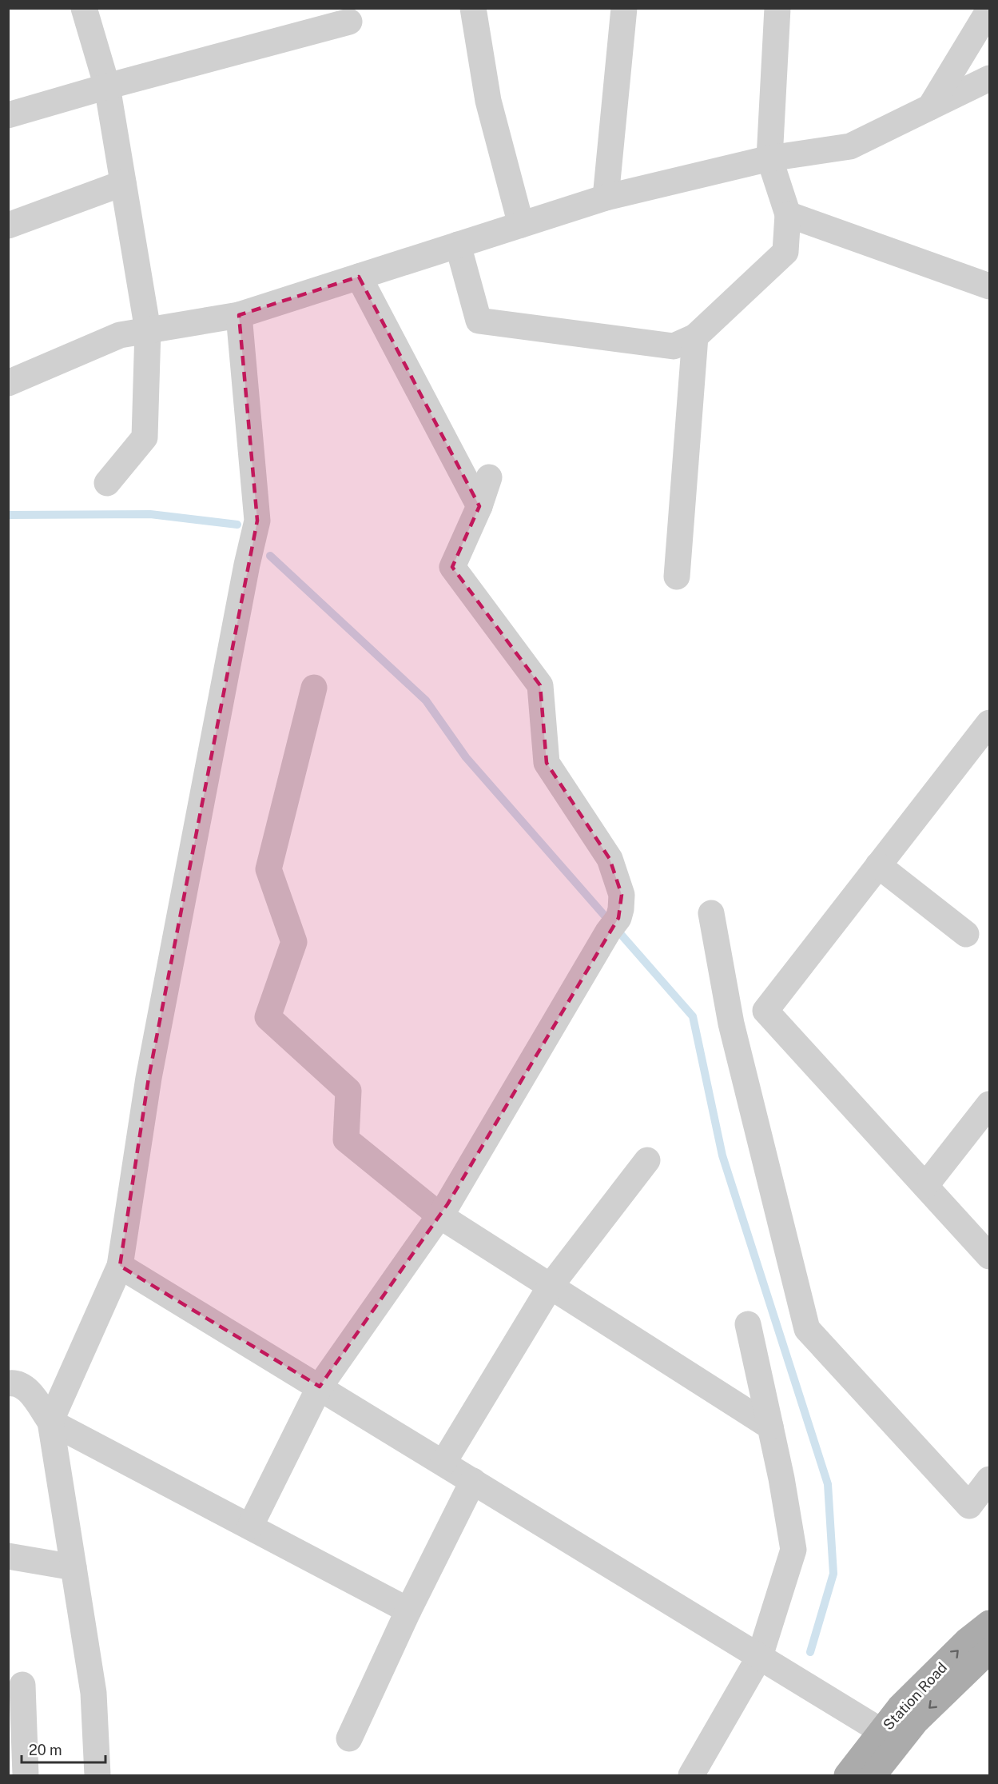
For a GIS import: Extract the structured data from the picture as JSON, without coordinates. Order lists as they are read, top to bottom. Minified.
{"streets":{"main road":["Station Road"]},"scale_bar":"20 m"}
